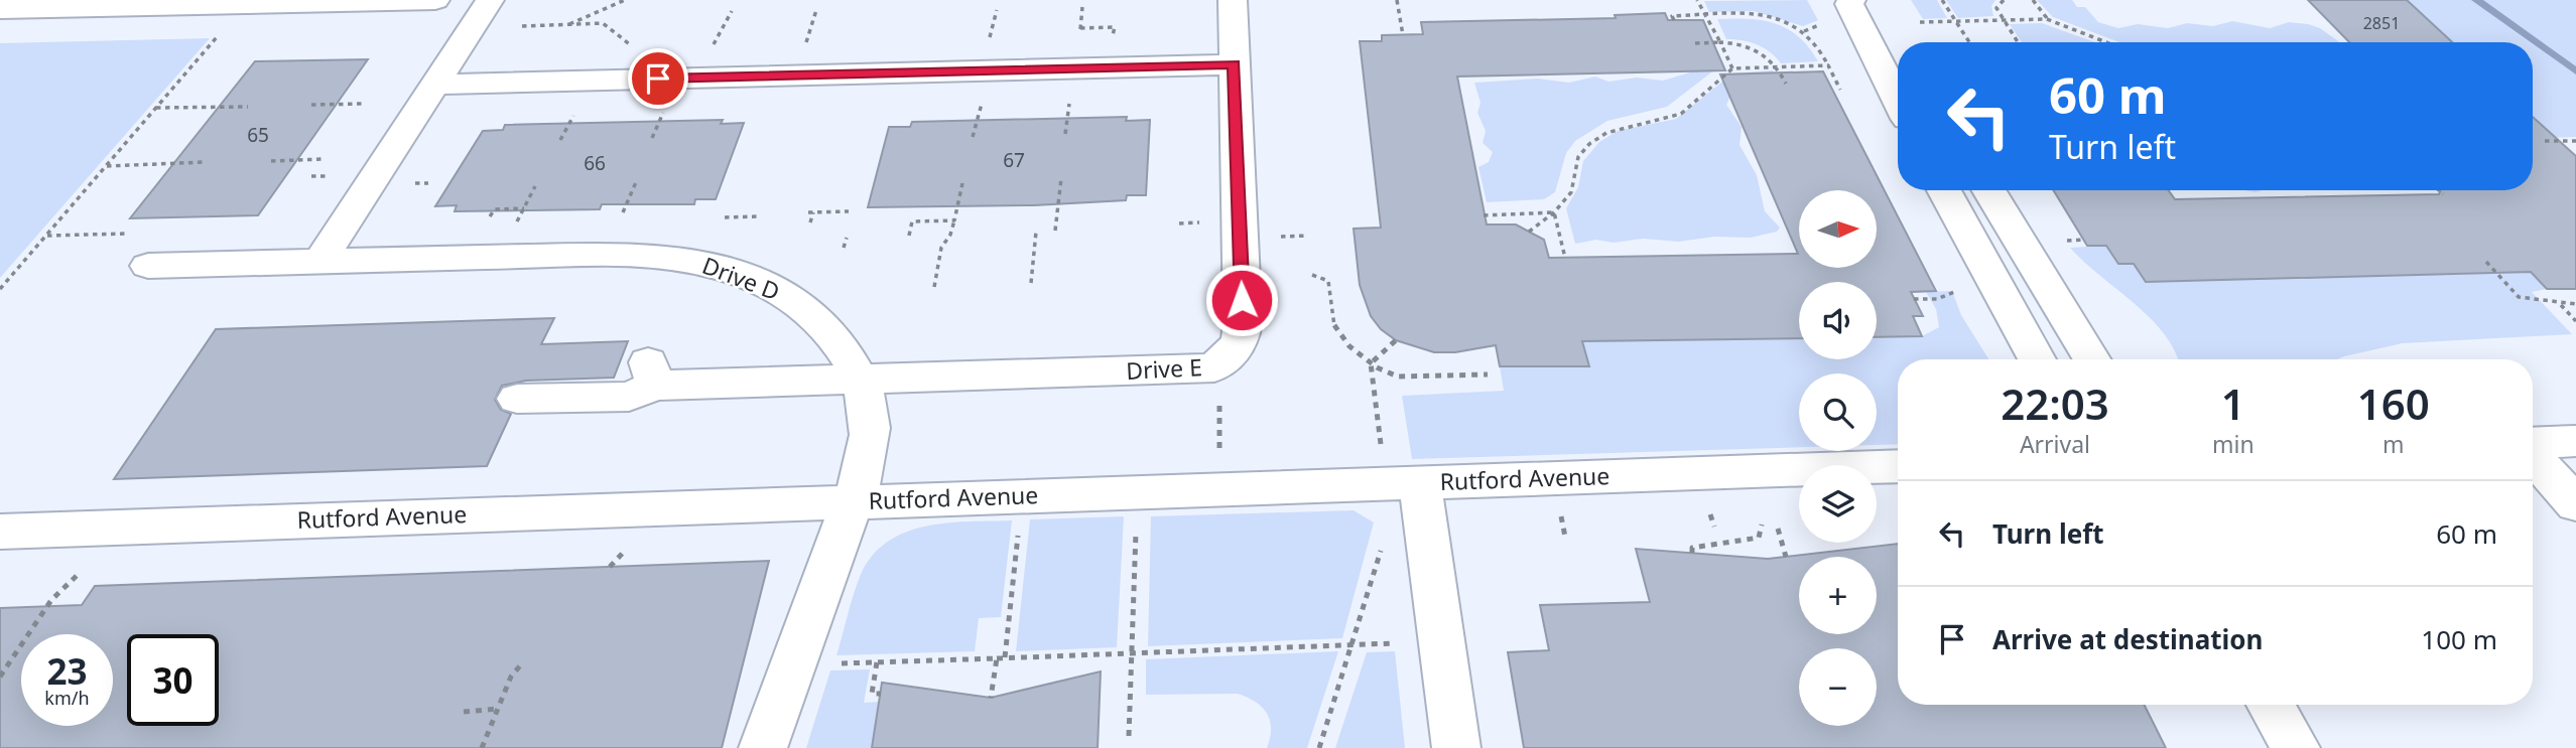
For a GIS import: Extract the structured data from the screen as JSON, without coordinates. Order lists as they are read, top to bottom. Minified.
{"streets":{"street":["Drive D","Drive E","Rutford Avenue"]},"crossings":[["Drive D","Drive E"],["Drive D","Rutford Avenue"]],"house_numbers":["2851","65","67","66"],"north":"right","page":{"turn":["60 m","Turn left"],"map_buttons":["+","−"],"eta":["22:03","Arrival","1","min","160","m"],"list":[{"name":"Turn left","value":"60 m"},{"name":"Arrive at destination","value":"100 m"}],"speed":"23 km/h","limit":"30"}}
